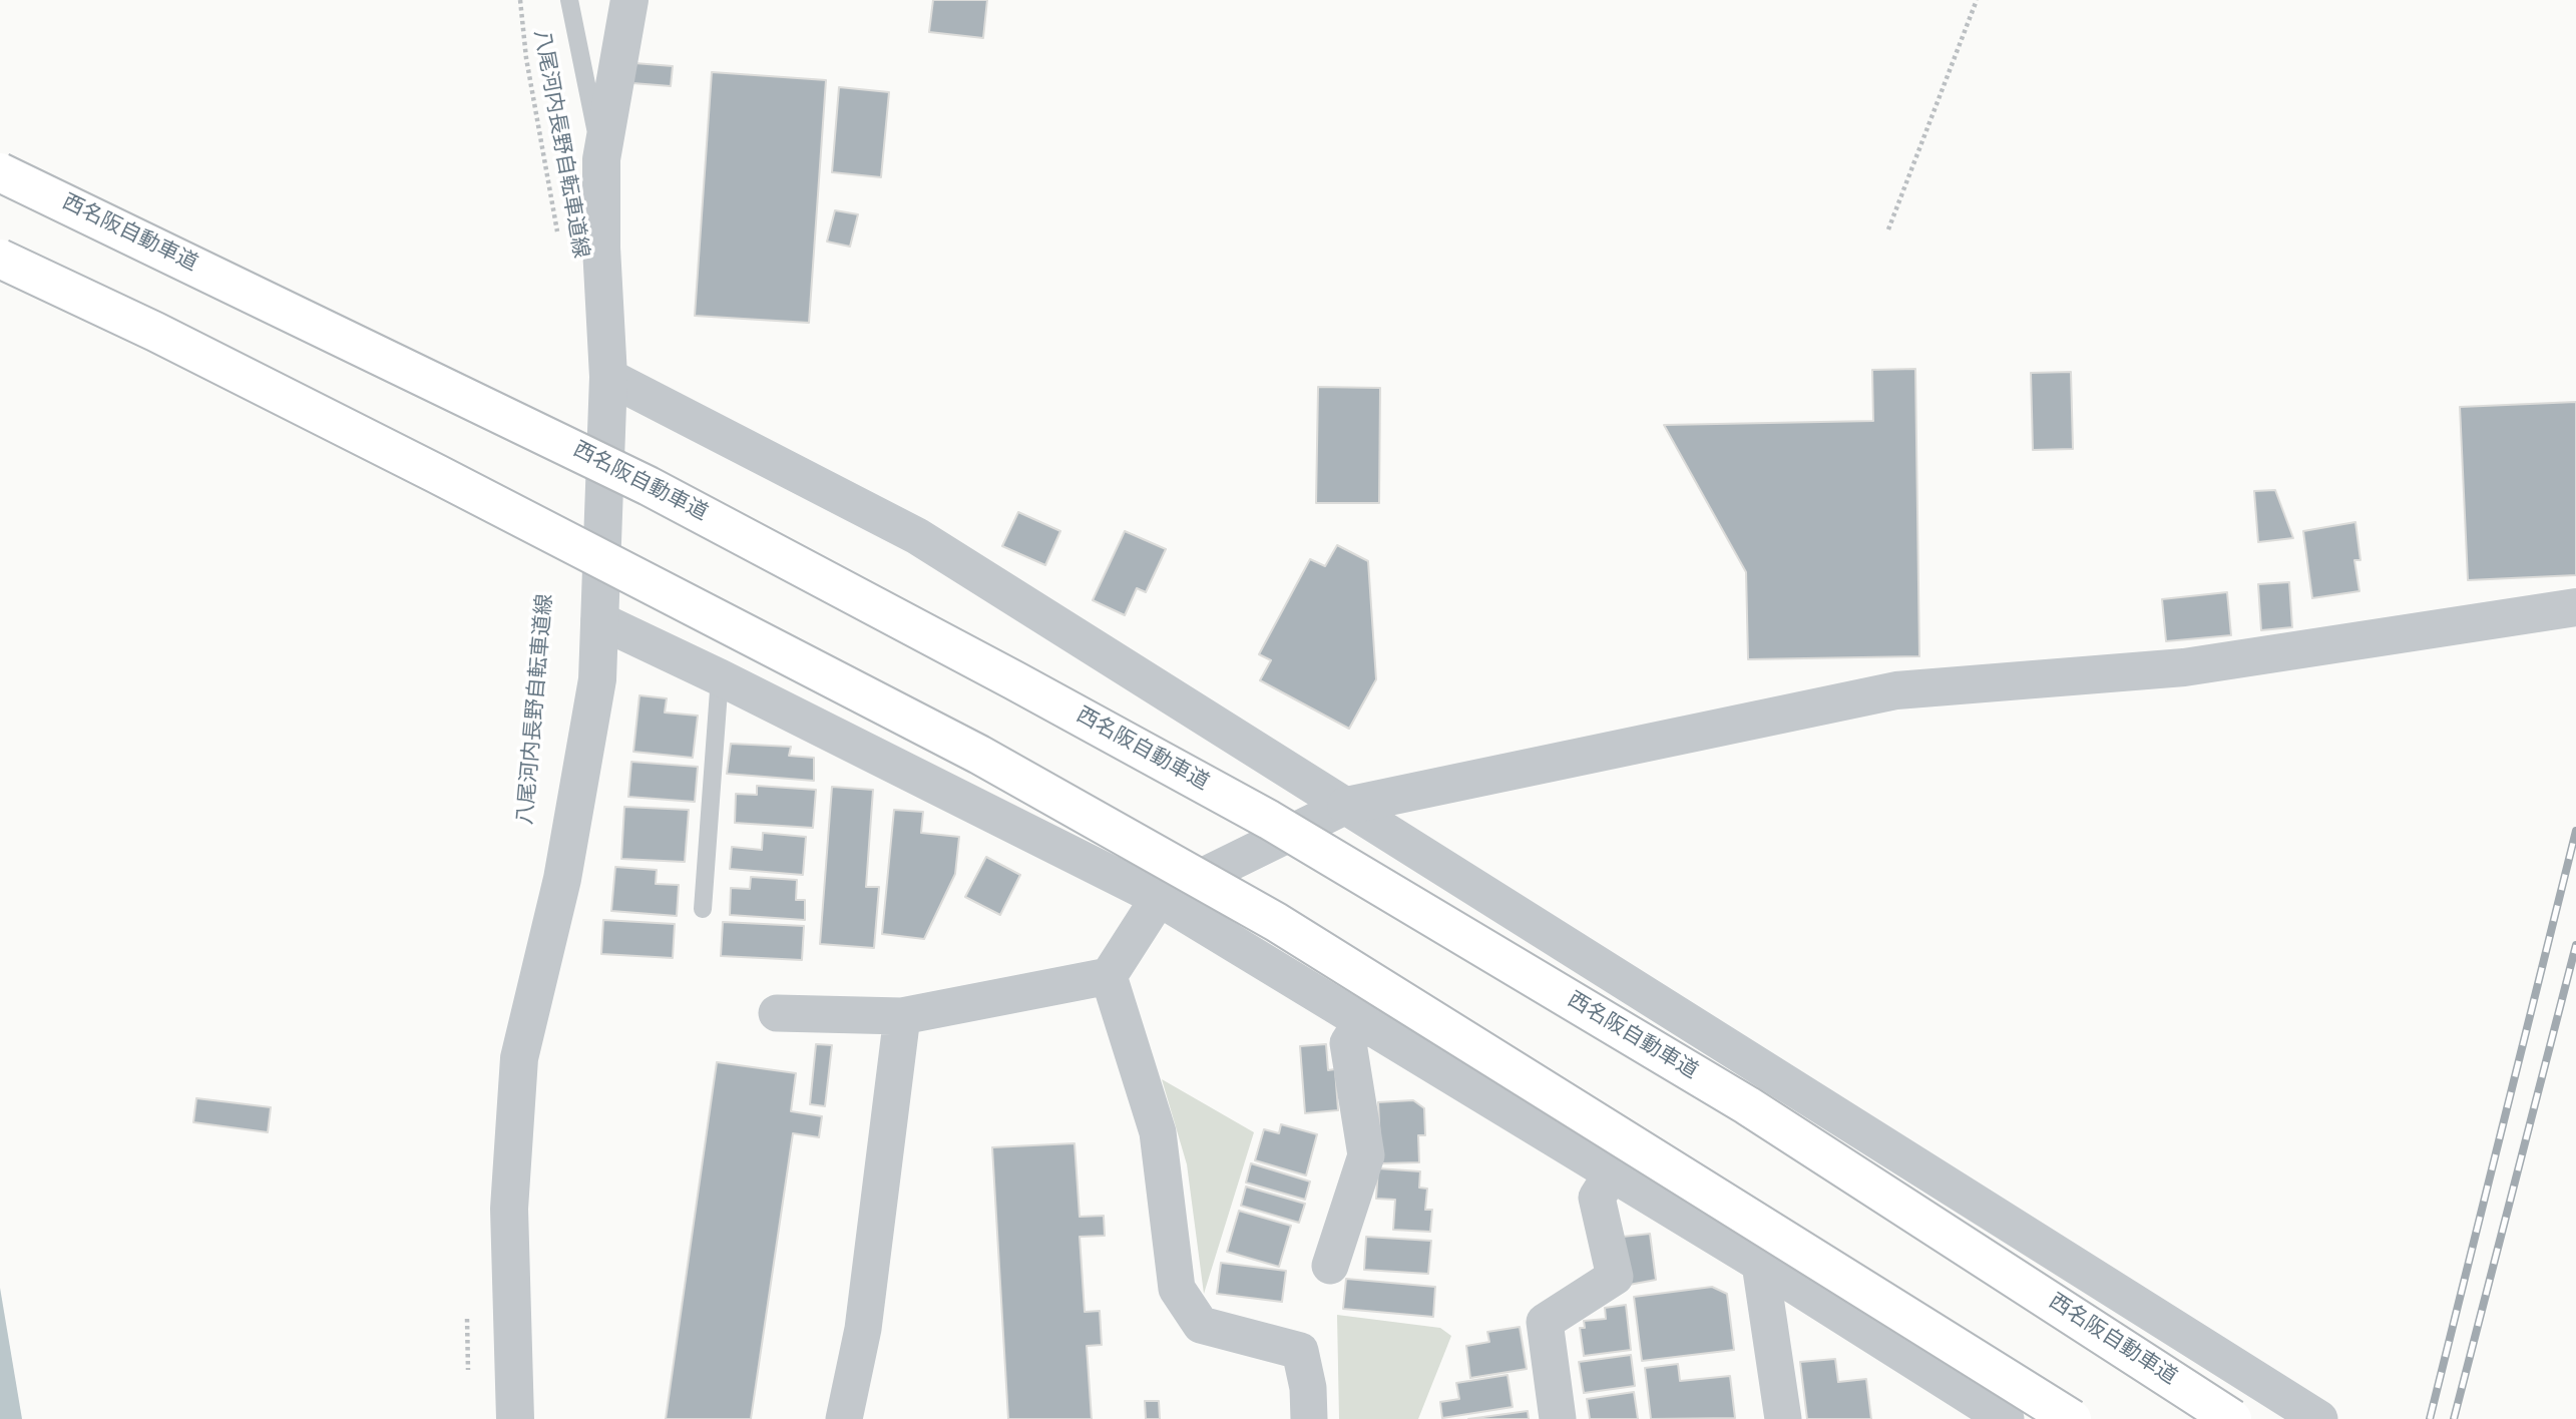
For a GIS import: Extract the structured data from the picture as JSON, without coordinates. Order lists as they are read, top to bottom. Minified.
{"streets":{"highway":["西名阪自動車道"],"path":["八尾河内長野自転車道線"]}}
